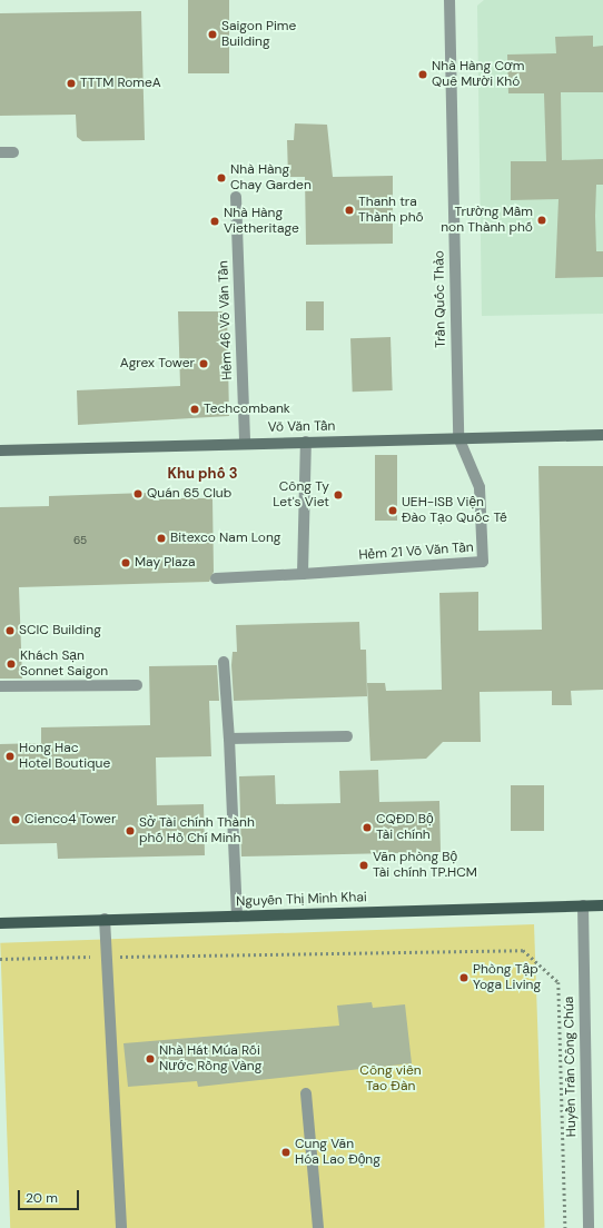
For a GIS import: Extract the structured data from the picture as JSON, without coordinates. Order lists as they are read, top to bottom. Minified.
{"streets":{"main road":["Võ Văn Tần","Nguyễn Thị Minh Khai"],"street":["Trần Quốc Thảo","Hẻm 46 Võ Văn Tần","Hẻm 21 Võ Văn Tần","Huyền Trân Công Chúa"]},"crossings":[["Trần Quốc Thảo","Võ Văn Tần"],["Trần Quốc Thảo","Hẻm 21 Võ Văn Tần"],["Hẻm 46 Võ Văn Tần","Võ Văn Tần"],["Võ Văn Tần","Hẻm 21 Võ Văn Tần"],["Nguyễn Thị Minh Khai","Huyền Trân Công Chúa"]],"districts":["Khu phố 3"],"parks":["Công viên Tao Đàn"],"places":["Saigon Pime Building","Nhà Hàng Cơm Quê Mười Khó","TTTM RomeA","Nhà Hàng Chay Garden","Thanh tra Thành phố","Trường Mầm non Thành phố","Nhà Hàng Vietheritage","Agrex Tower","Techcombank","Quán 65 Club","Công Ty Let's Viet","UEH-ISB Viện Đào Tạo Quốc Tế","Bitexco Nam Long","May Plaza","SCIC Building","Khách Sạn Sonnet Saigon","Hong Hac Hotel Boutique","Cienco4 Tower","CQĐD Bộ Tài chính","Sở Tài chính Thành phố Hồ Chí Minh","Văn phòng Bộ Tài chính TP.HCM","Phòng Tập Yoga Living","Nhà Hát Múa Rối Nước Rồng Vàng","Cung Văn Hóa Lao Động"],"house_numbers":["65"],"scale_bar":"20 m"}
